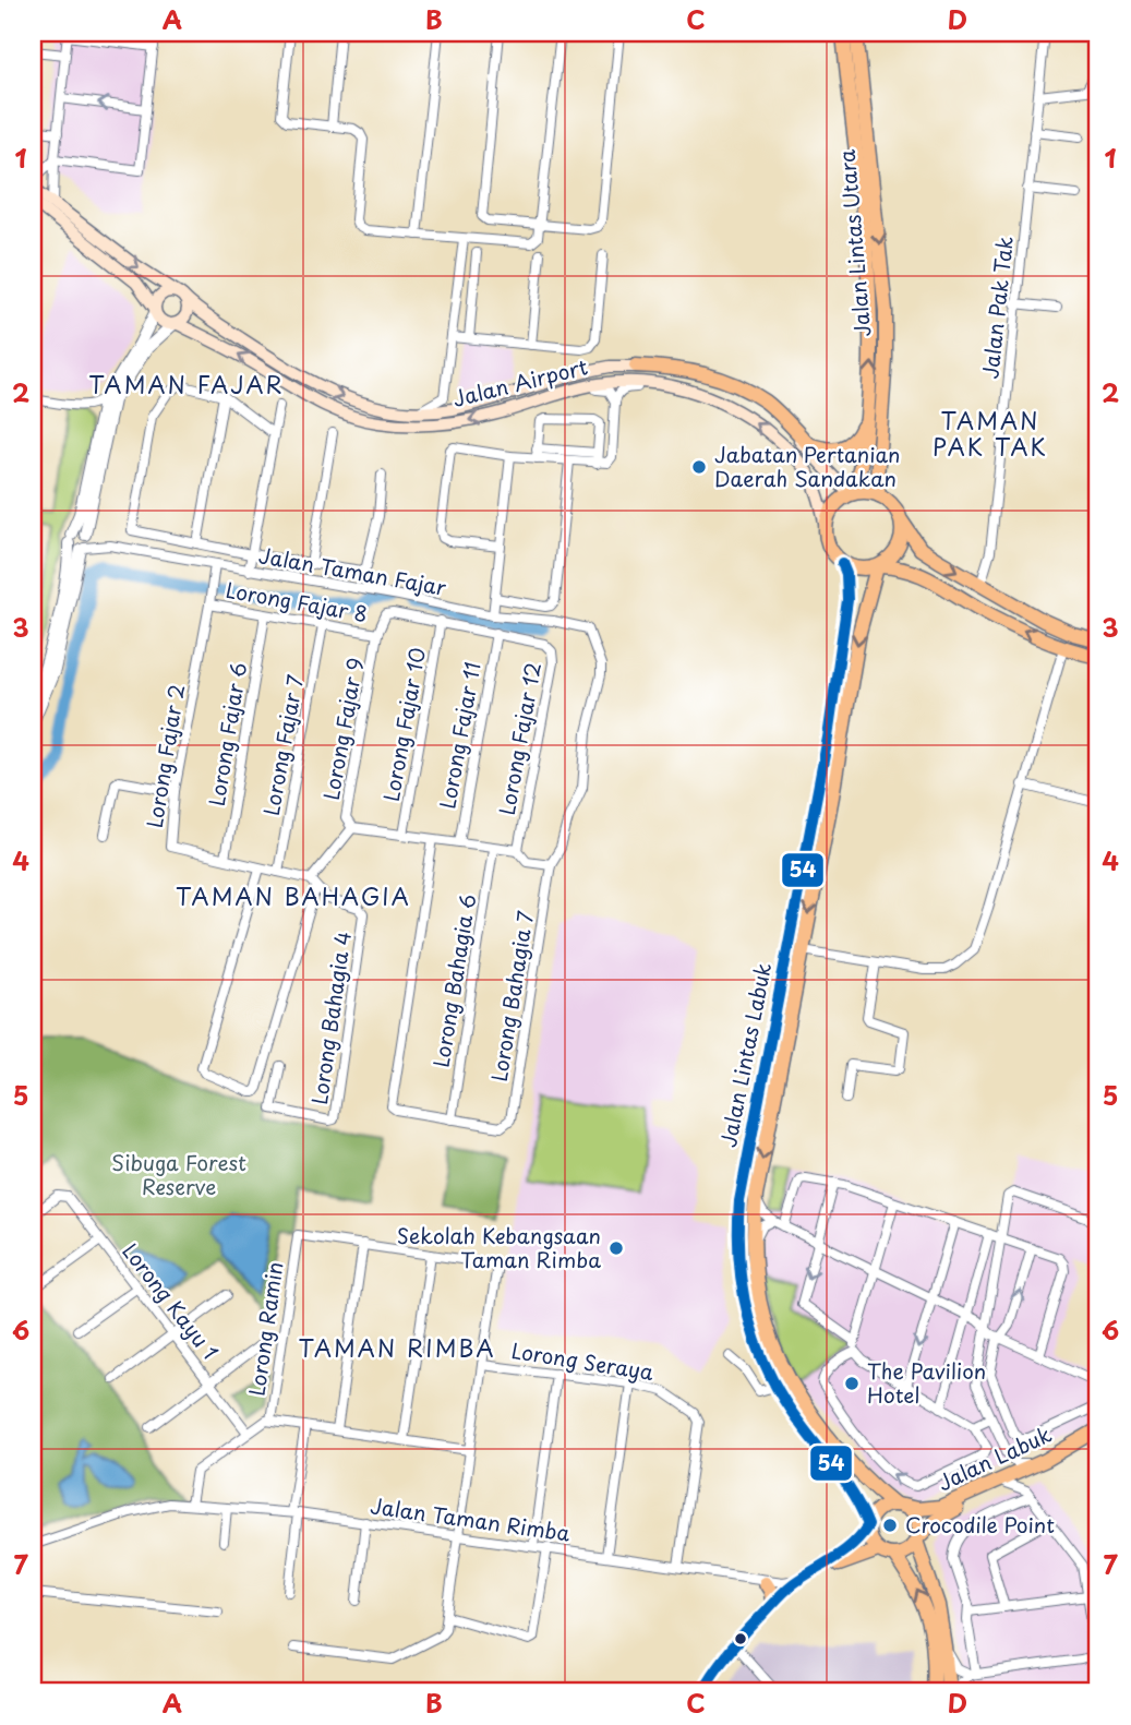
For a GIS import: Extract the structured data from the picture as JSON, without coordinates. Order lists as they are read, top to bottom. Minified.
{"streets":{"main road":["Jalan Lintas Utara","Jalan Airport","Jalan Lintas Labuk","Jalan Labuk"],"street":["Jalan Pak Tak","Jalan Taman Fajar","Lorong Fajar 8","Lorong Fajar 10","Lorong Fajar 9","Lorong Fajar 6","Lorong Fajar 11","Lorong Fajar 12","Lorong Fajar 7","Lorong Fajar 2","Lorong Bahagia 6","Lorong Bahagia 7","Lorong Bahagia 4","Lorong Kayu 1","Lorong Ramin","Lorong Seraya","Jalan Taman Rimba"]},"crossings":[["Jalan Lintas Utara","Jalan Airport"],["Jalan Lintas Utara","Jalan Lintas Labuk"],["Jalan Airport","Jalan Lintas Labuk"],["Jalan Taman Fajar","Lorong Fajar 2"],["Jalan Taman Fajar","Lorong Bahagia 7"],["Lorong Fajar 8","Lorong Fajar 9"],["Lorong Fajar 8","Lorong Fajar 6"],["Lorong Fajar 8","Lorong Fajar 7"],["Lorong Fajar 8","Lorong Fajar 2"],["Lorong Fajar 10","Lorong Fajar 12"],["Lorong Fajar 6","Lorong Fajar 2"],["Lorong Fajar 11","Lorong Fajar 12"],["Lorong Fajar 7","Lorong Fajar 2"],["Lorong Fajar 2","Lorong Bahagia 4"],["Lorong Bahagia 6","Lorong Bahagia 7"],["Jalan Lintas Labuk","Jalan Labuk"],["Lorong Seraya","Jalan Taman Rimba"]],"districts":["TAMAN FAJAR","TAMAN PAK TAK","TAMAN BAHAGIA","TAMAN RIMBA"],"parks":["Sibuga Forest Reserve"],"places":["Jabatan Pertanian Daerah Sandakan","Sekolah Kebangsaan Taman Rimba","The Pavilion Hotel","Crocodile Point"],"lines":["transit line 54"],"grid":{"columns":["A","B","C","D"],"rows":["1","2","3","4","5","6","7"]}}
